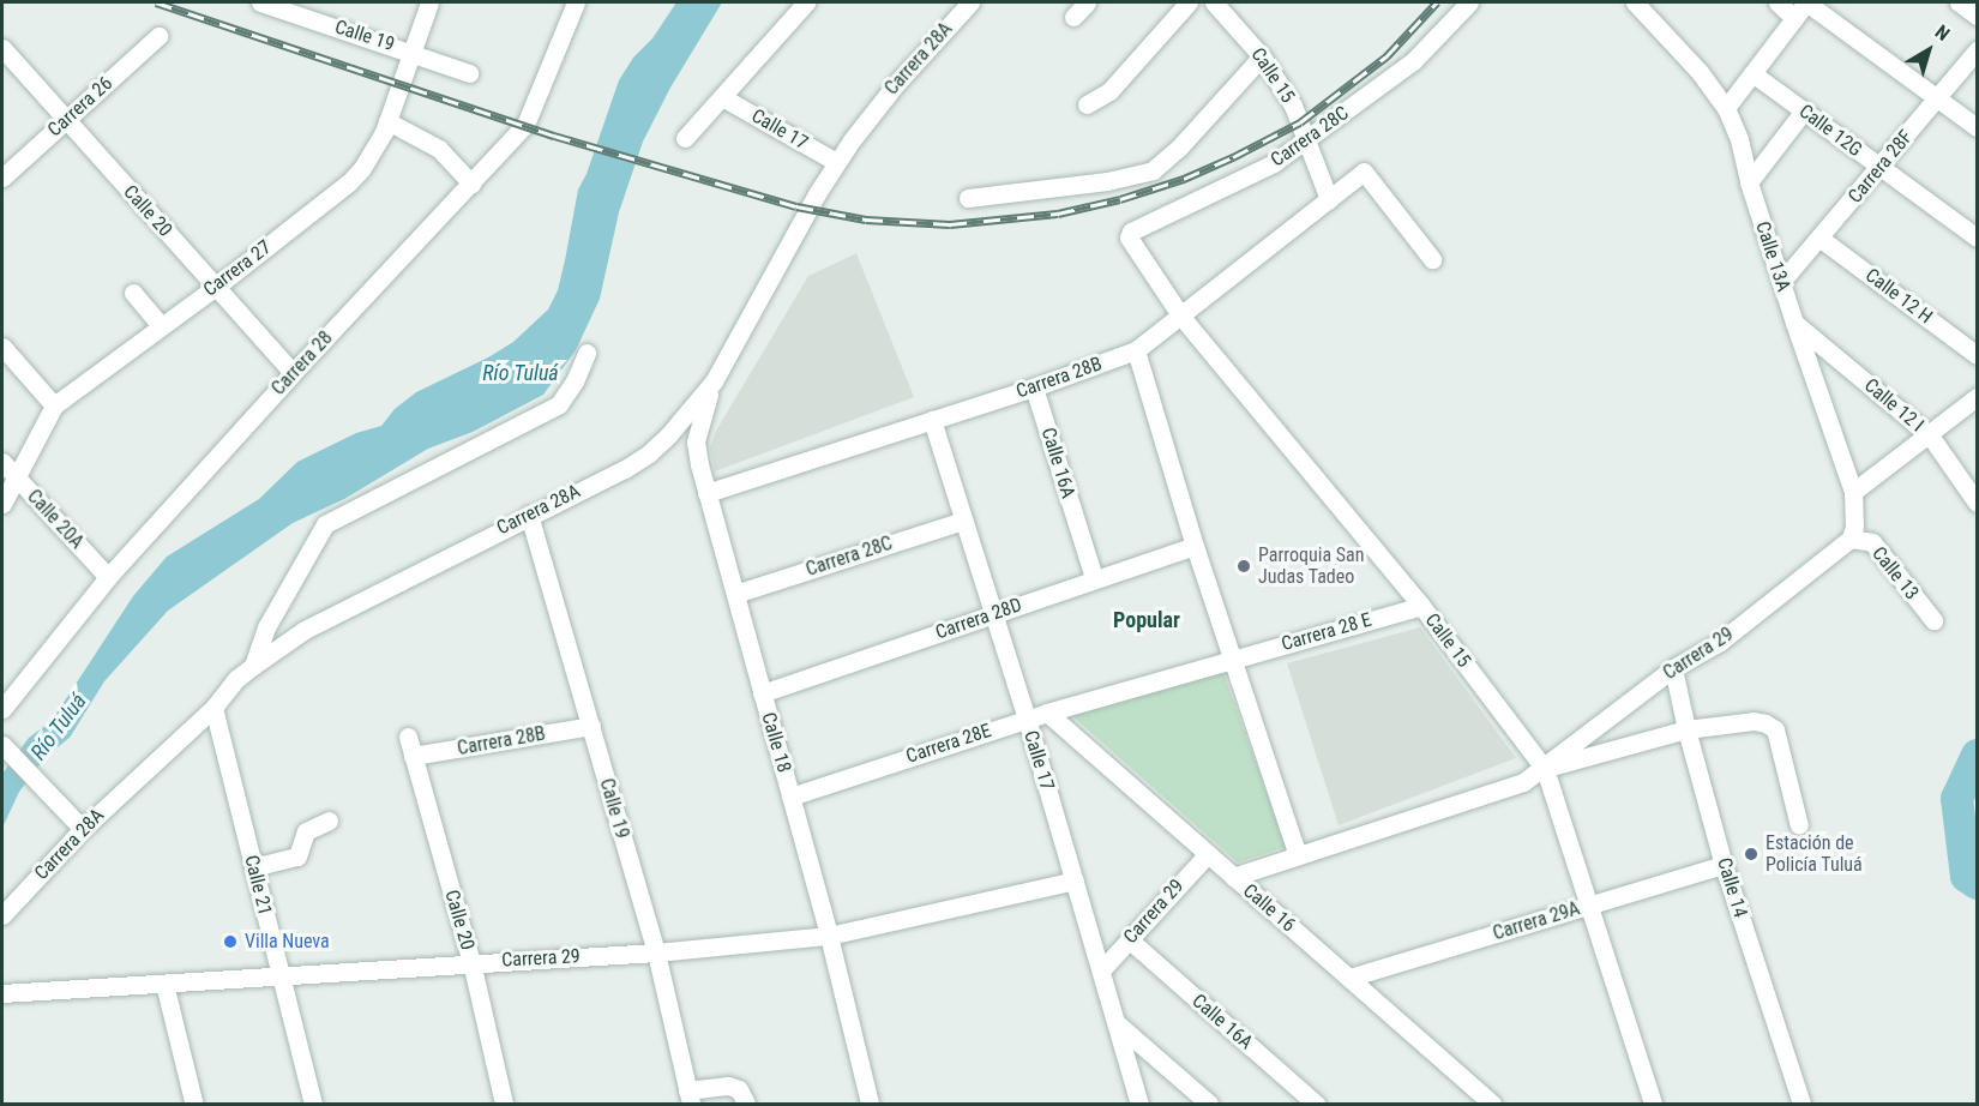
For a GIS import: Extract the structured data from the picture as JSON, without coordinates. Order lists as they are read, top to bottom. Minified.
{"streets":{"street":["Calle 19","Carrera 28A","Calle 15","Carrera 26","Calle 17","Calle 12G","Carrera 28C","Carrera 28F","Calle 20","Calle 13A","Carrera 27","Calle 12 H","Carrera 28","Carrera 28B","Calle 12 I","Calle 16A","Calle 20A","Calle 13","Carrera 28D","Carrera 28 E","Carrera 29","Calle 18","Carrera 28E","Calle 21","Calle 14","Calle 16","Carrera 29A"]},"crossings":[["Calle 19","Carrera 28A"],["Calle 19","Carrera 27"],["Calle 19","Carrera 28B"],["Calle 19","Carrera 29"],["Carrera 28A","Calle 17"],["Carrera 28A","Calle 18"],["Carrera 28A","Calle 21"],["Calle 15","Carrera 28C"],["Calle 15","Carrera 28B"],["Calle 15","Carrera 28 E"],["Calle 15","Carrera 29"],["Calle 15","Carrera 29A"],["Carrera 26","Calle 20"],["Calle 17","Carrera 28C"],["Calle 17","Carrera 28B"],["Calle 17","Carrera 28D"],["Calle 17","Carrera 29"],["Calle 17","Carrera 28E"],["Calle 12G","Carrera 28F"],["Carrera 28C","Calle 18"],["Carrera 28F","Calle 13A"],["Carrera 28F","Calle 12 H"],["Calle 20","Carrera 27"],["Calle 20","Carrera 28"],["Calle 20","Carrera 28B"],["Calle 20","Carrera 29"],["Calle 13A","Calle 12 I"],["Calle 13A","Calle 13"],["Calle 13A","Carrera 29"],["Carrera 27","Calle 20A"],["Carrera 28","Calle 20A"],["Carrera 28B","Calle 16A"],["Carrera 28B","Calle 18"],["Calle 16A","Carrera 28D"],["Calle 16A","Carrera 29"],["Calle 13","Carrera 29"],["Carrera 28D","Calle 18"],["Carrera 28 E","Carrera 28E"],["Carrera 29","Calle 18"],["Carrera 29","Calle 21"],["Carrera 29","Calle 14"],["Carrera 29","Calle 16"],["Calle 18","Carrera 28E"],["Carrera 28E","Calle 16"],["Calle 14","Carrera 29A"],["Calle 16","Carrera 29A"]],"districts":["Popular"],"water":["Río Tuluá"],"places":["Parroquia San Judas Tadeo","Estación de Policía Tuluá","Villa Nueva"],"north":"top right"}
